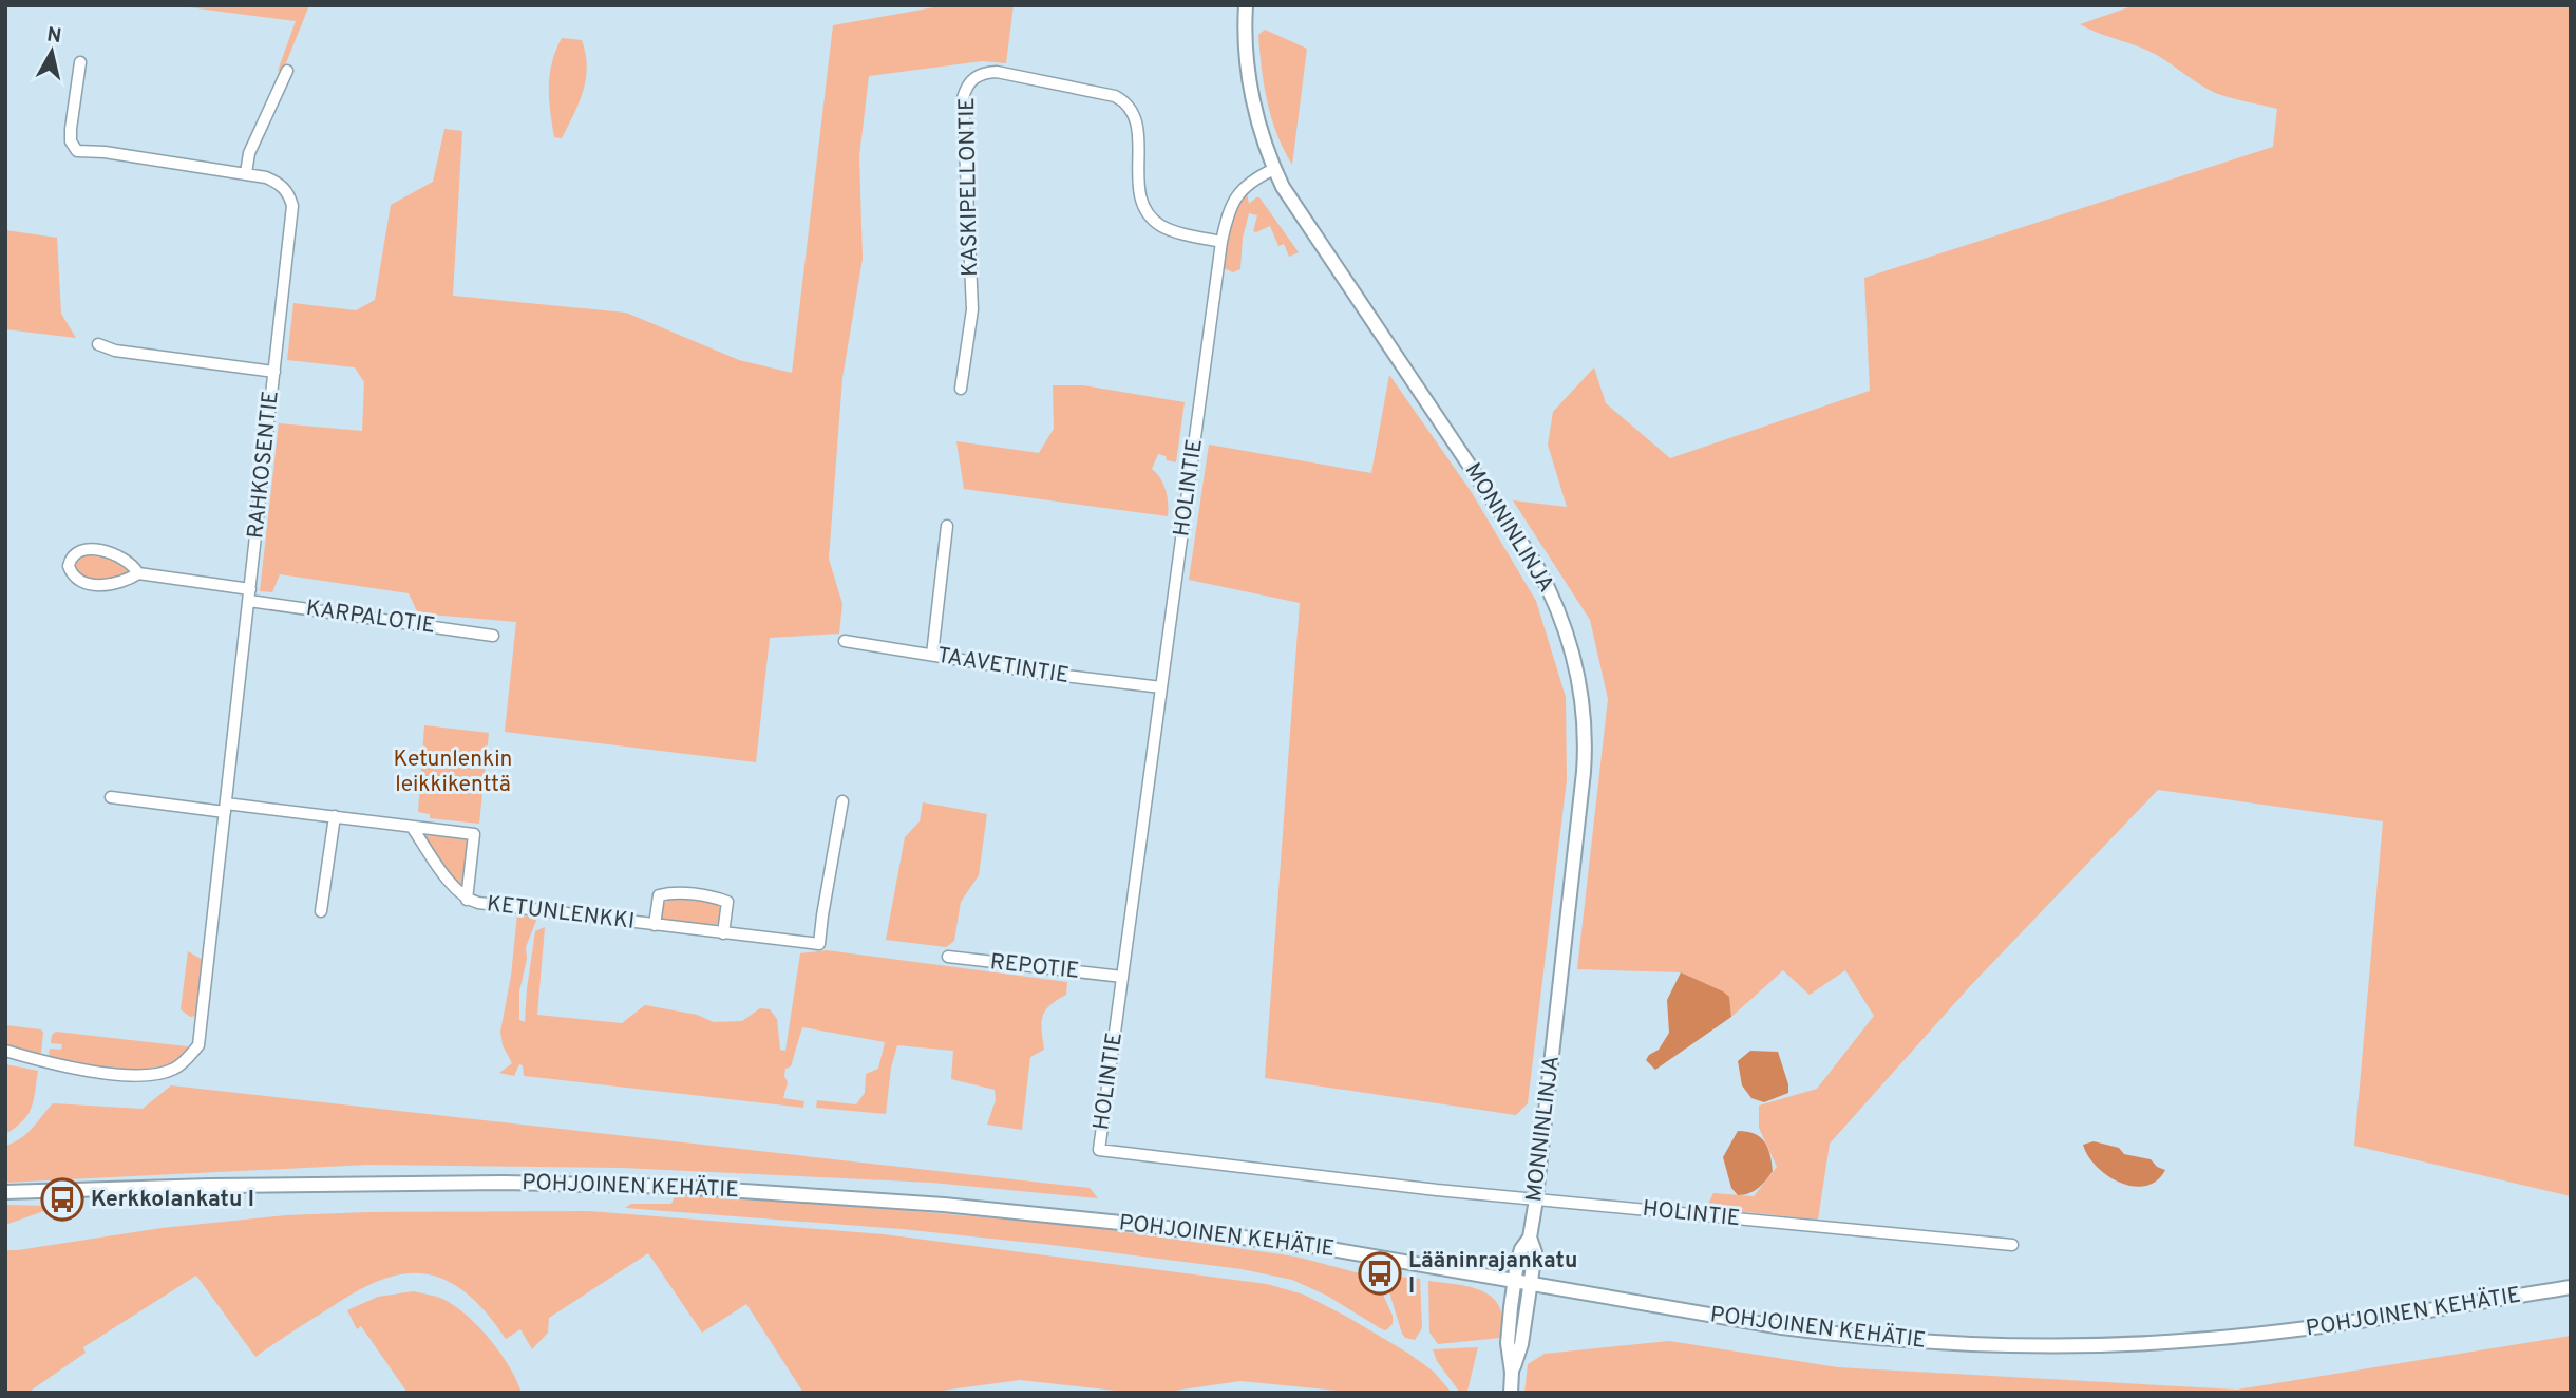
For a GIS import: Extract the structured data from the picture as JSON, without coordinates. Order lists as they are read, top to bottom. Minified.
{"streets":{"main road":["MONNINLINJA","POHJOINEN KEHÄTIE"],"street":["KASKIPELLONTIE","RAHKOSENTIE","HOLINTIE","KARPALOTIE","TAAVETINTIE","KETUNLENKKI","REPOTIE"]},"crossings":[["KASKIPELLONTIE","HOLINTIE"],["RAHKOSENTIE","KARPALOTIE"],["RAHKOSENTIE","KETUNLENKKI"],["HOLINTIE","MONNINLINJA"],["HOLINTIE","TAAVETINTIE"],["HOLINTIE","REPOTIE"],["MONNINLINJA","POHJOINEN KEHÄTIE"]],"parks":["Ketunlenkin leikkikenttä"],"places":{"bus stop":["Kerkkolankatu I","Lääninrajankatu I"]},"north":"top"}
